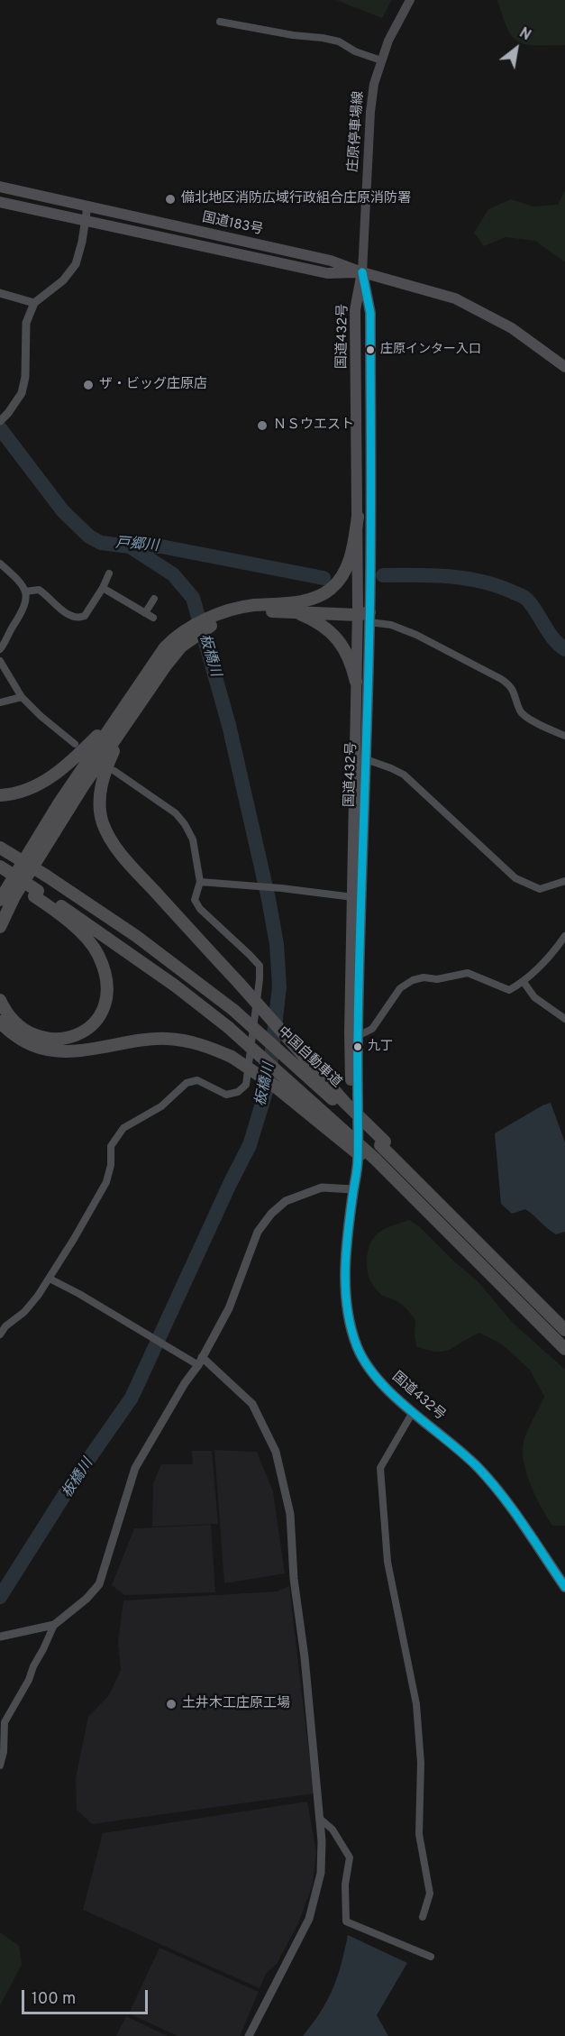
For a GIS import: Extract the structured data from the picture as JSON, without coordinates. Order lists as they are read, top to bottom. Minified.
{"streets":{"highway":["国道183号","国道432号","中国自動車道"],"main road":["庄原停車場線"]},"crossings":[["庄原停車場線","国道183号"],["庄原停車場線","国道432号"],["国道183号","国道432号"]],"water":["戸郷川","板橋川"],"places":["備北地区消防広域行政組合庄原消防署","庄原インター入口","ザ・ビッグ庄原店","ＮＳウエスト","九丁","土井木工庄原工場"],"scale_bar":"100 m","north":"top right"}
